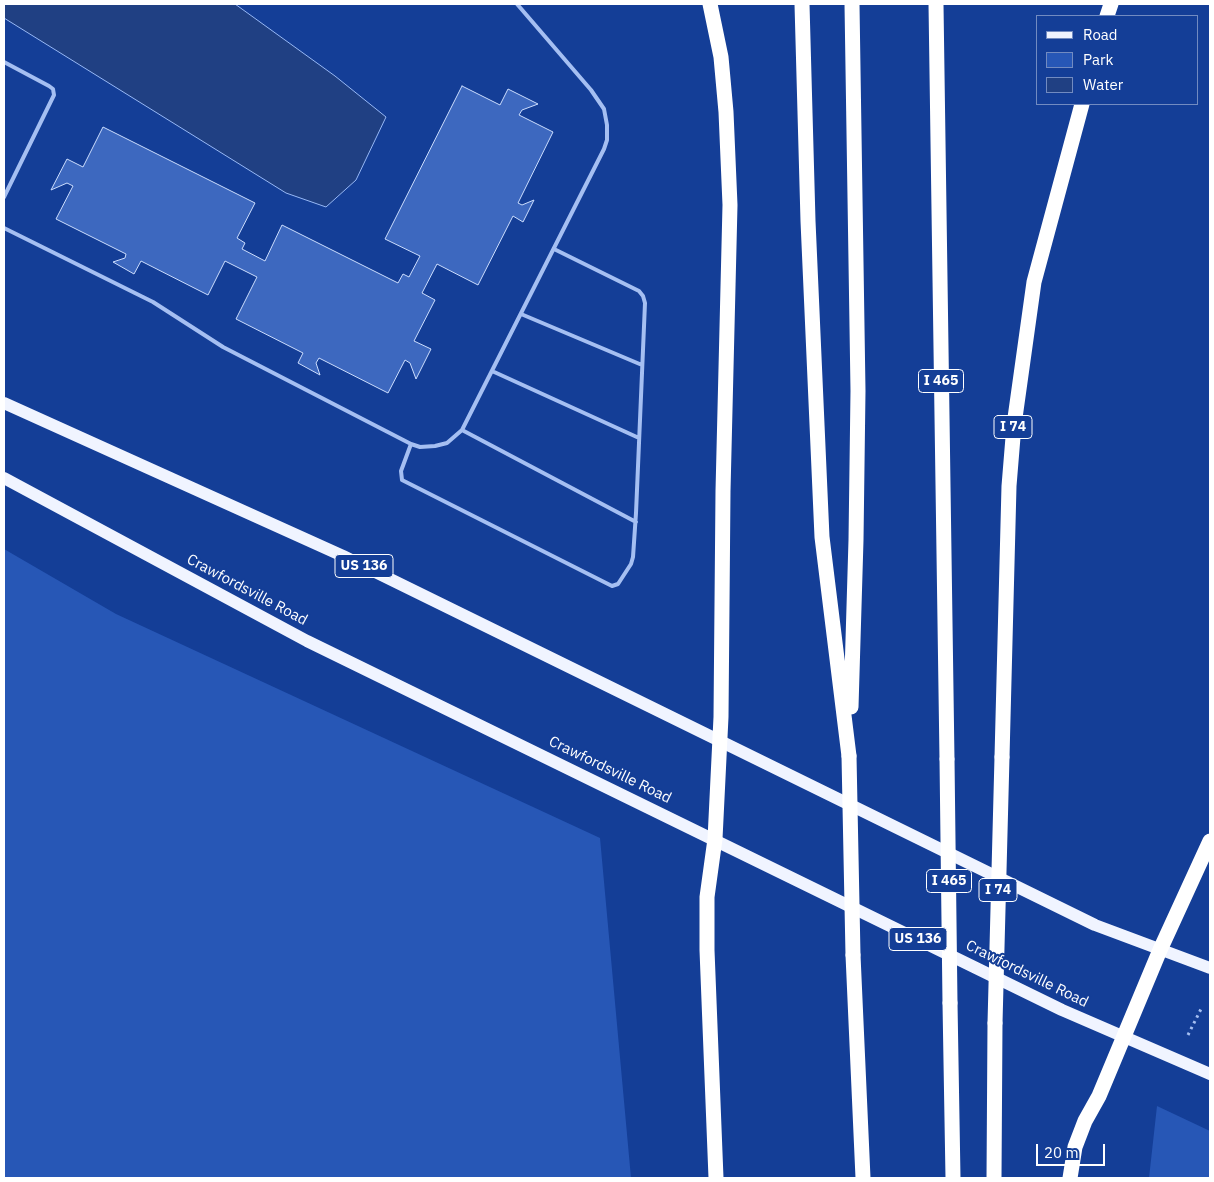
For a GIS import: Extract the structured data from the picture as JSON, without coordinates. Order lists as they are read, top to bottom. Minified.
{"streets":{"highway":["I 465","I 74"],"main road":["US 136","Crawfordsville Road"]},"legend":["Road","Park","Water"],"scale_bar":"20 m"}
